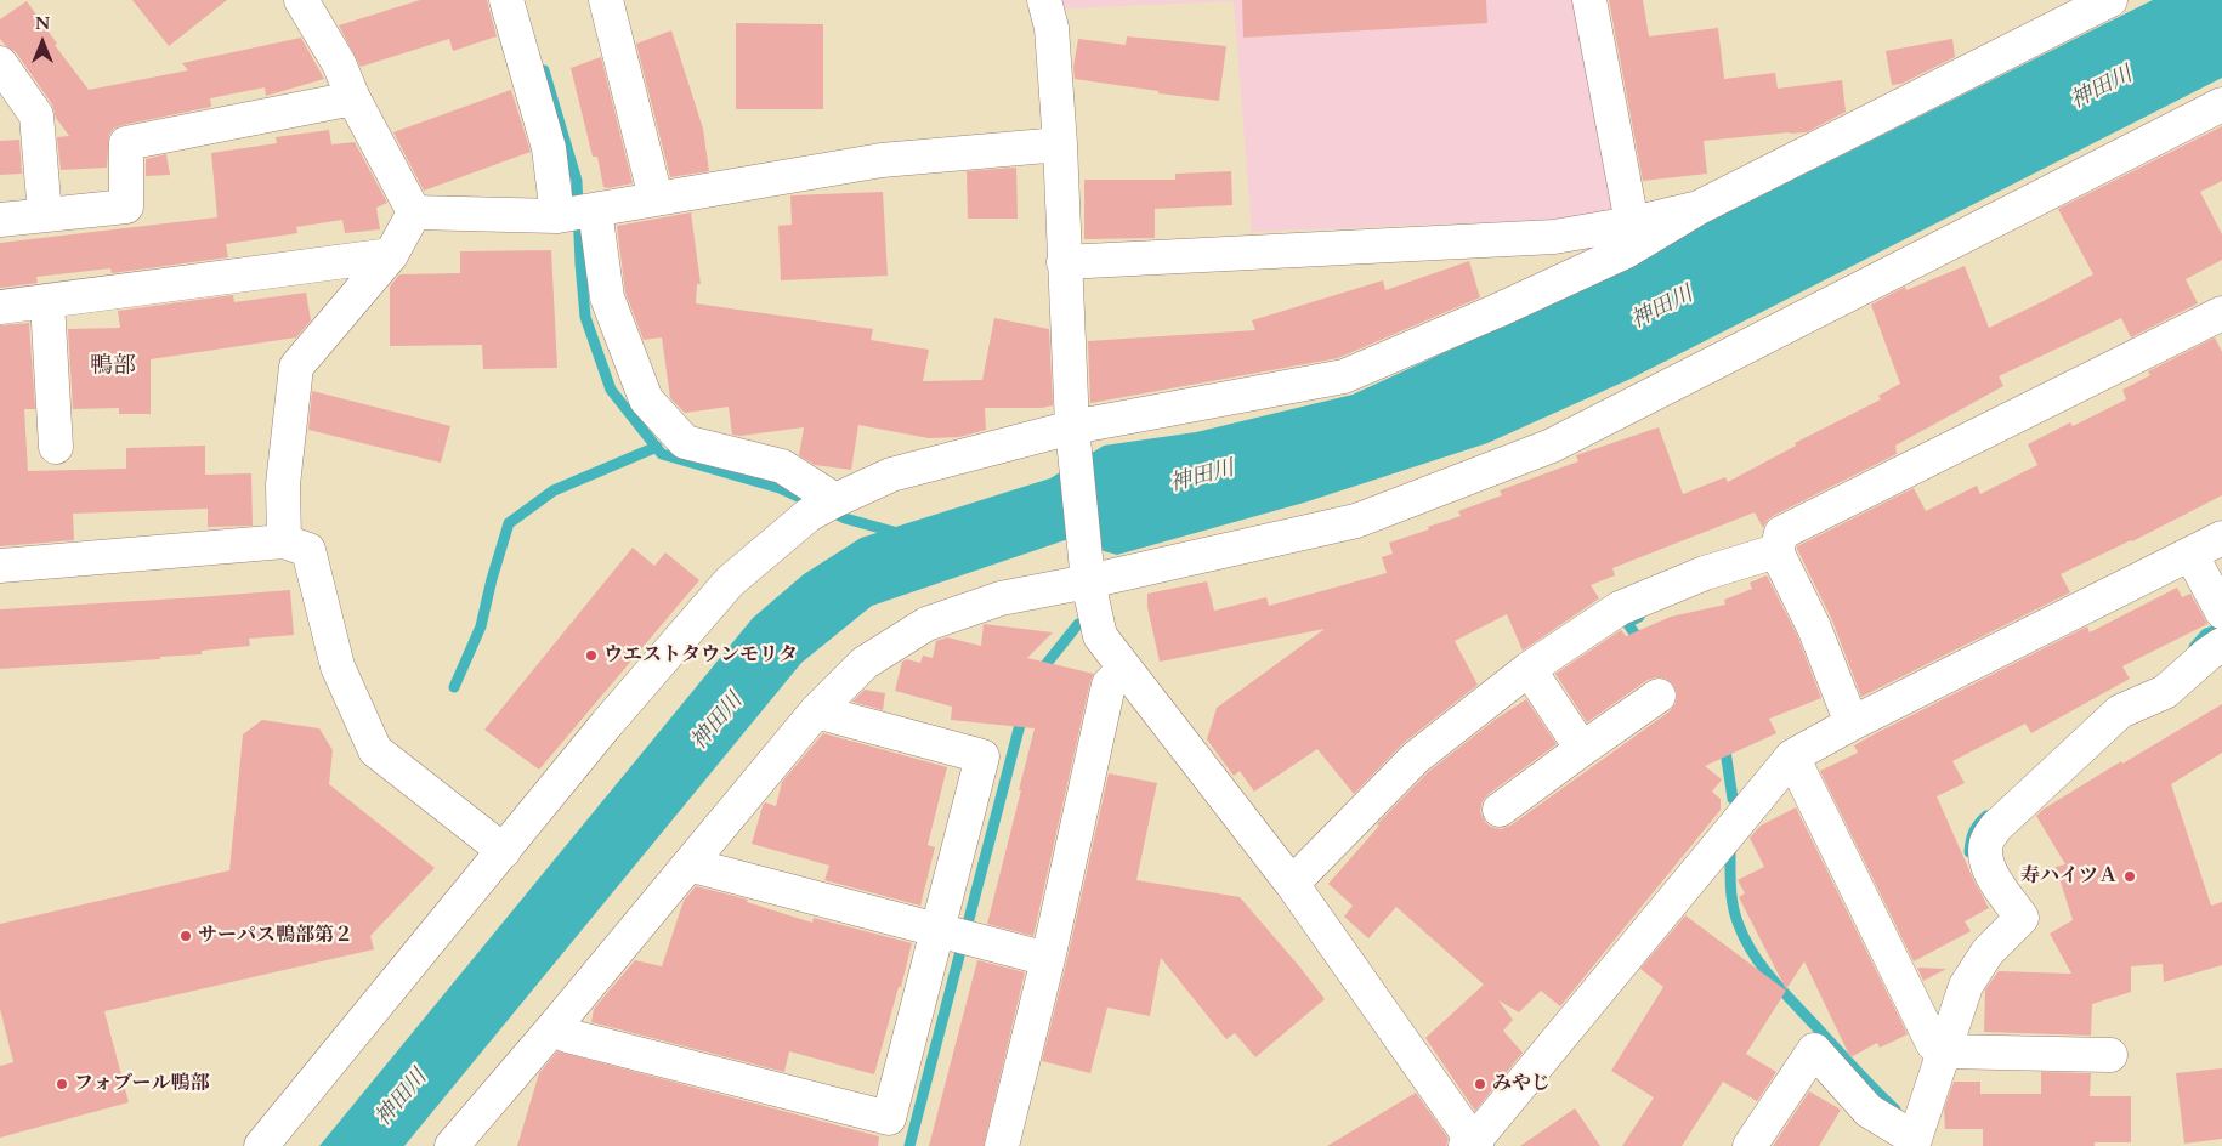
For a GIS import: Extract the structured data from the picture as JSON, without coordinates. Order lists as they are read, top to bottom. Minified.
{"districts":["鴨部"],"water":["神田川"],"places":["ウエストタウンモリタ","寿ハイツＡ","サーパス鴨部第２","フォブール鴨部","みやじ"],"north":"top"}
